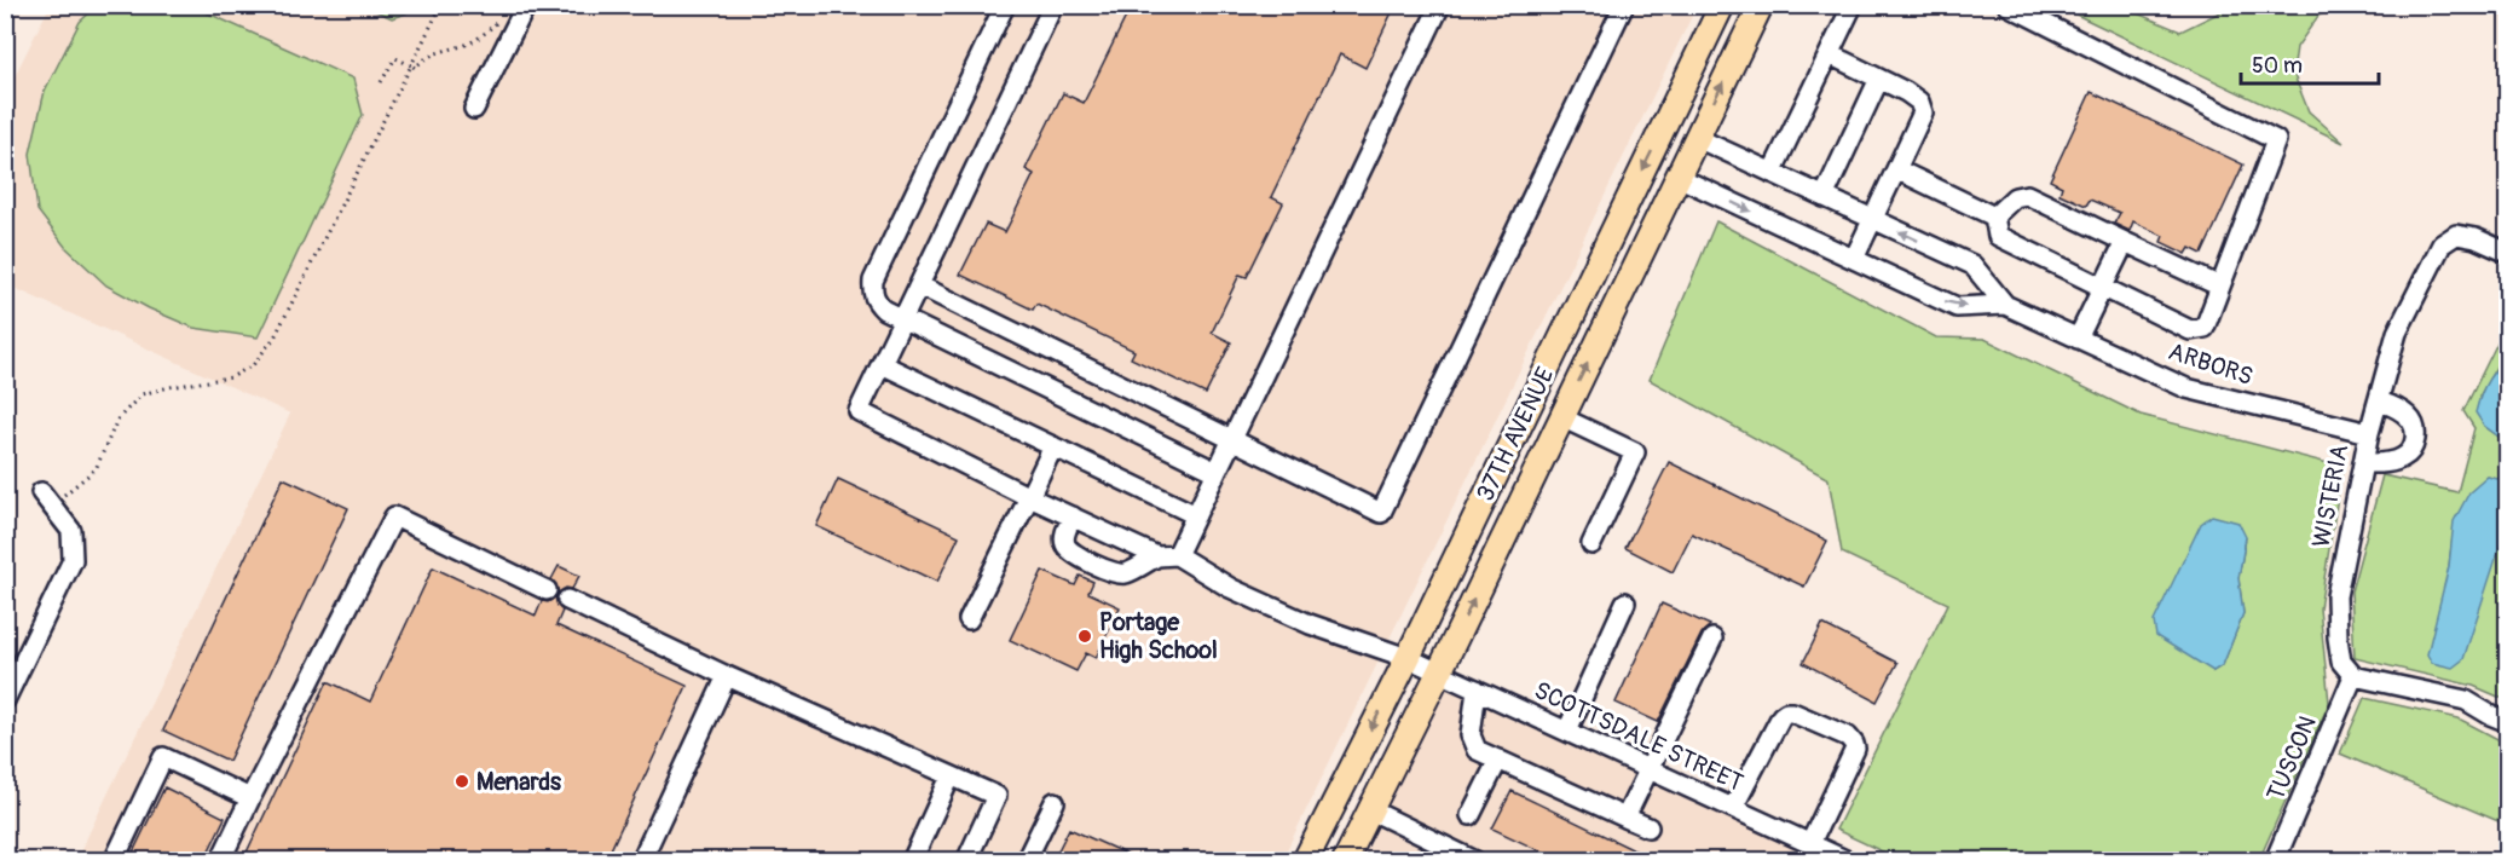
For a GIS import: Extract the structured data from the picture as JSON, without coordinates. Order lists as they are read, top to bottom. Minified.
{"streets":{"main road":["37TH AVENUE"],"street":["ARBORS","WISTERIA","SCOTTSDALE STREET","TUSCON"]},"crossings":[["ARBORS","37TH AVENUE"],["ARBORS","WISTERIA"],["37TH AVENUE","SCOTTSDALE STREET"],["WISTERIA","TUSCON"]],"places":["Portage High School","Menards"],"scale_bar":"50 m"}
